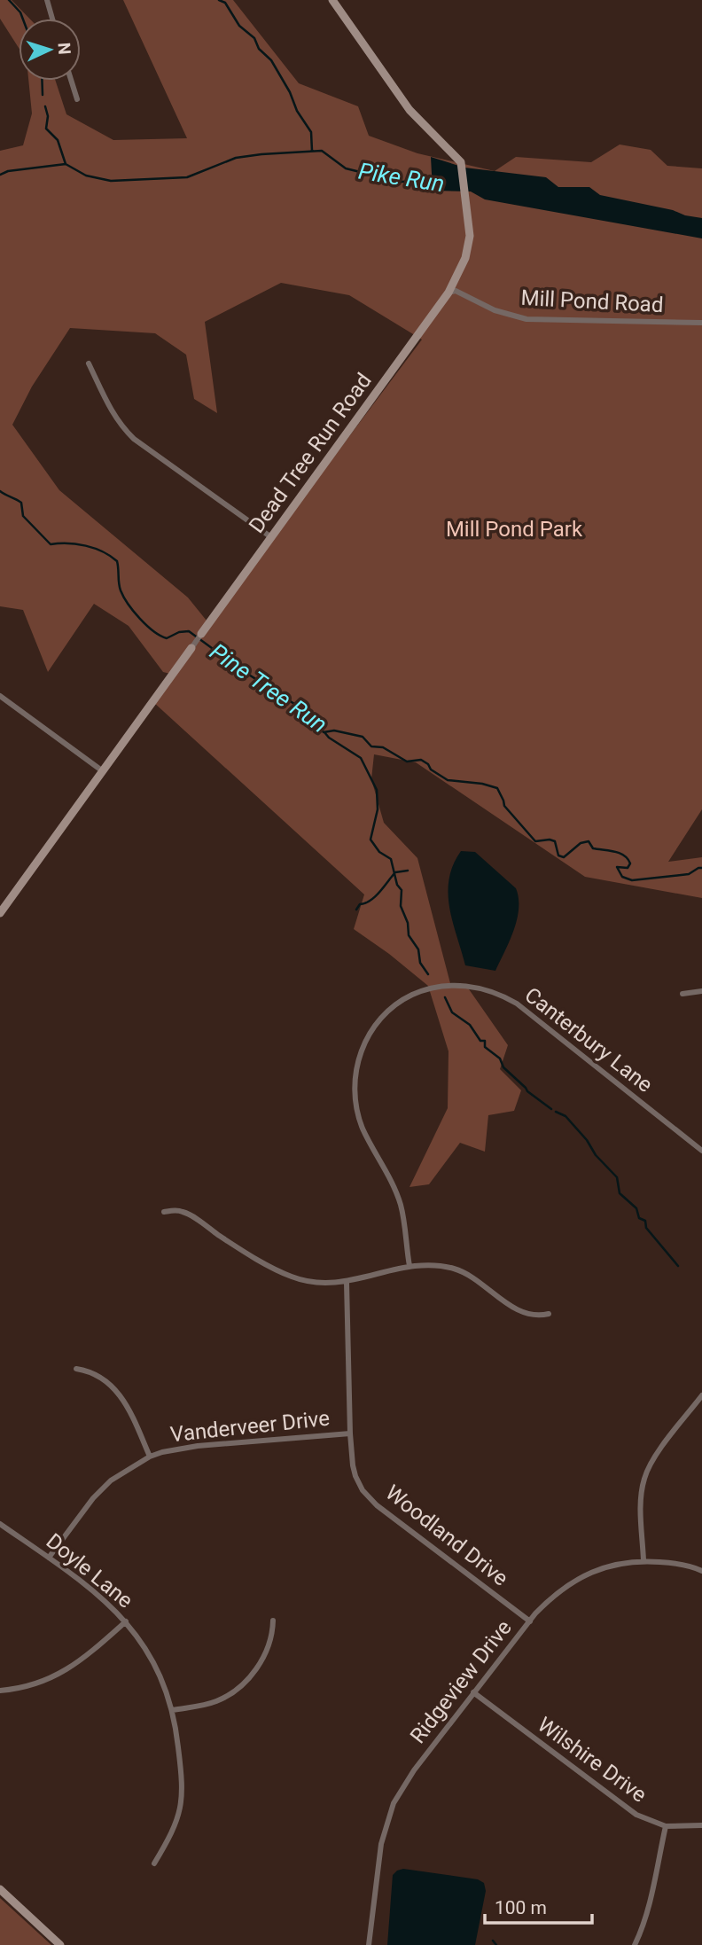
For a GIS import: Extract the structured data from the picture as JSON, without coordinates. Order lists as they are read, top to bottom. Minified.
{"streets":{"street":["Mill Pond Road","Dead Tree Run Road","Canterbury Lane","Vanderveer Drive","Woodland Drive","Doyle Lane","Ridgeview Drive","Wilshire Drive"]},"crossings":[["Mill Pond Road","Dead Tree Run Road"],["Vanderveer Drive","Woodland Drive"],["Vanderveer Drive","Doyle Lane"],["Woodland Drive","Ridgeview Drive"],["Ridgeview Drive","Wilshire Drive"]],"water":["Pike Run","Pine Tree Run"],"parks":["Mill Pond Park"],"scale_bar":"100 m","north":"right"}
